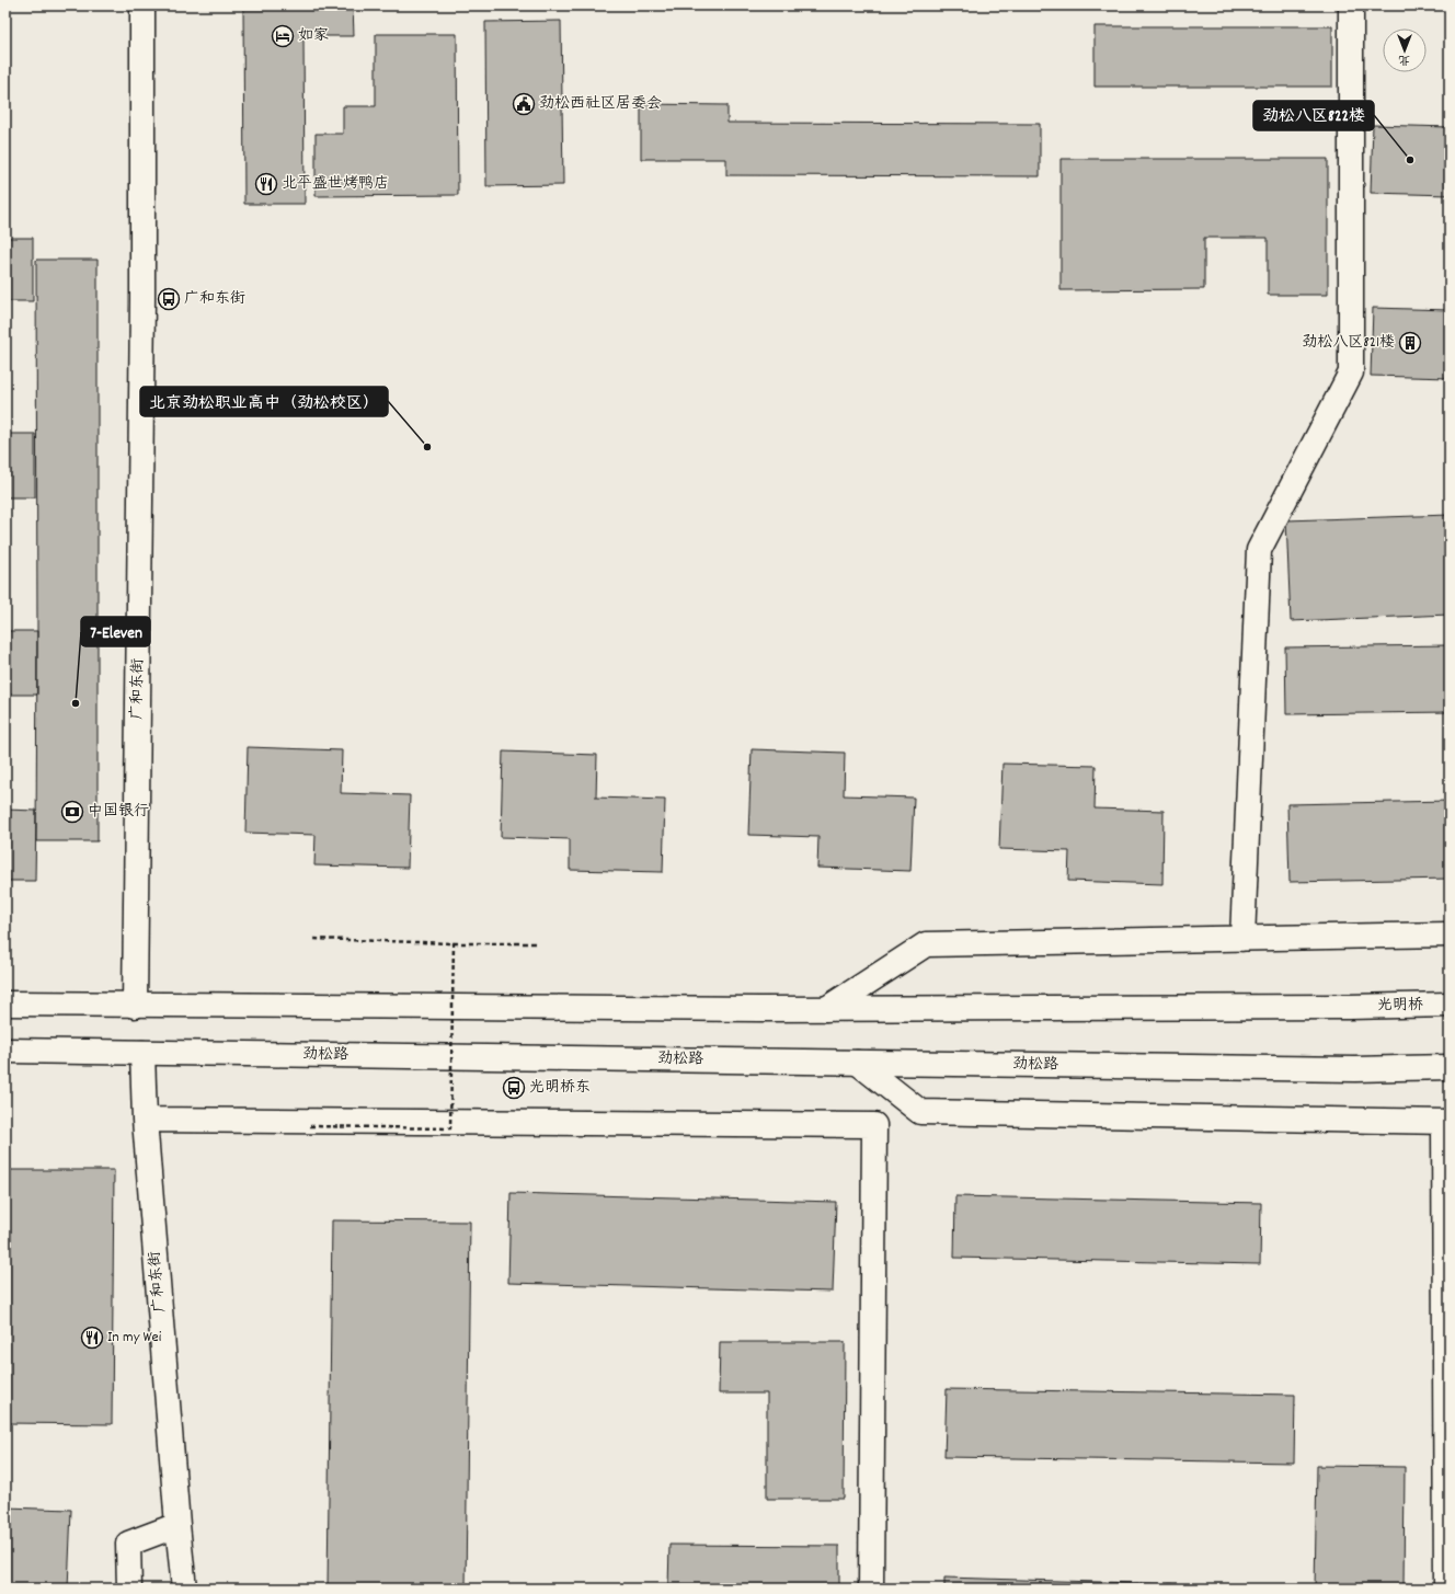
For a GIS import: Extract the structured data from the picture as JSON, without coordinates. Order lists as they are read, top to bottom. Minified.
{"streets":{"street":["广和东街","光明桥","劲松路"]},"crossings":[["广和东街","劲松路"]],"places":{"hotel":["如家"],"public building":["劲松西社区居委会"],"other":["劲松八区822楼","北京劲松职业高中（劲松校区）","7-Eleven"],"restaurant":["北平盛世烤鸭店","In my Wei"],"bus stop":["广和东街","光明桥东"],"building":["劲松八区821楼"],"bank":["中国银行"]},"north":"bottom"}
